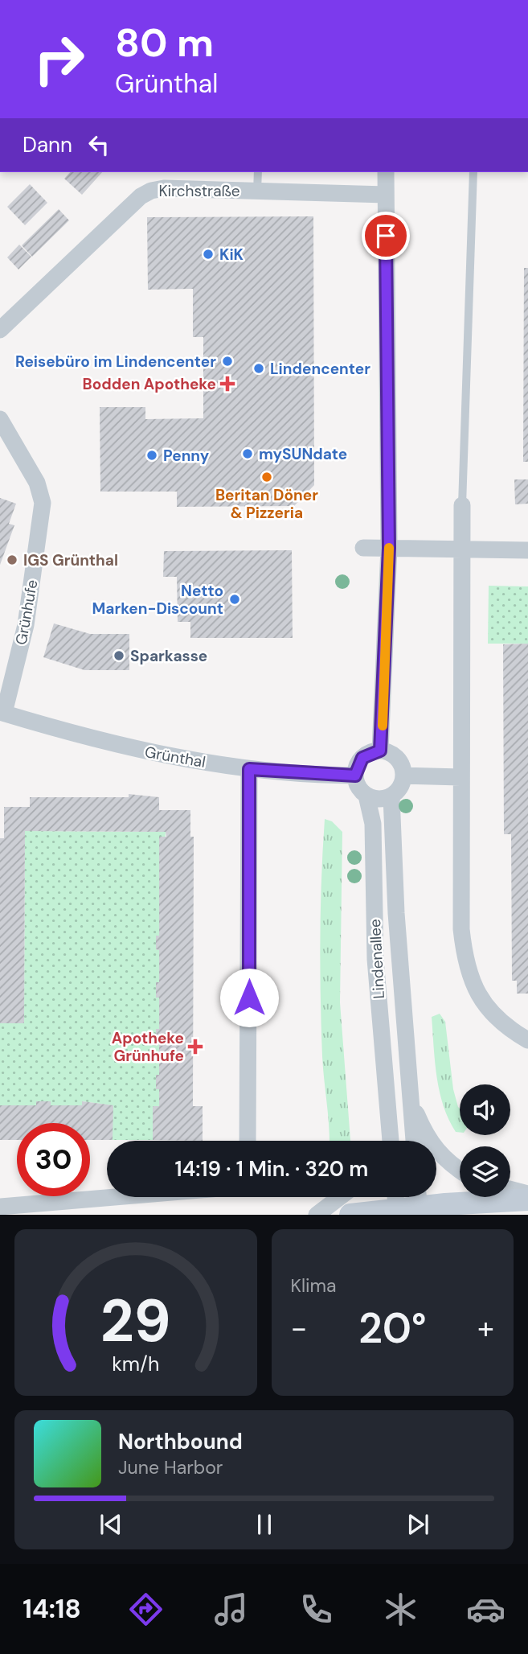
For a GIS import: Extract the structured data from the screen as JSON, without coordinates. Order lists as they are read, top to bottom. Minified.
{"streets":{"street":["Kirchstraße","Grünhufe","Grünthal","Lindenallee"]},"crossings":[["Grünhufe","Grünthal"],["Grünthal","Lindenallee"]],"places":{"other":["KiK","Reisebüro im Lindencenter","Lindencenter","mySUNdate","Penny","Beritan Döner & Pizzeria","IGS Grünthal","Netto Marken-Discount","Sparkasse"],"health":["Bodden Apotheke","Apotheke Grünhufe"]},"page":{"turn":["80 m","Grünthal"],"then":"Dann","limit":"30","trip":"14:19 · 1 Min. · 320 m","tile":"Klima","heat":["−","20°","+"],"song":["Northbound","June Harbor"],"tabs":"14:18","gauge":["29","km/h"]}}
